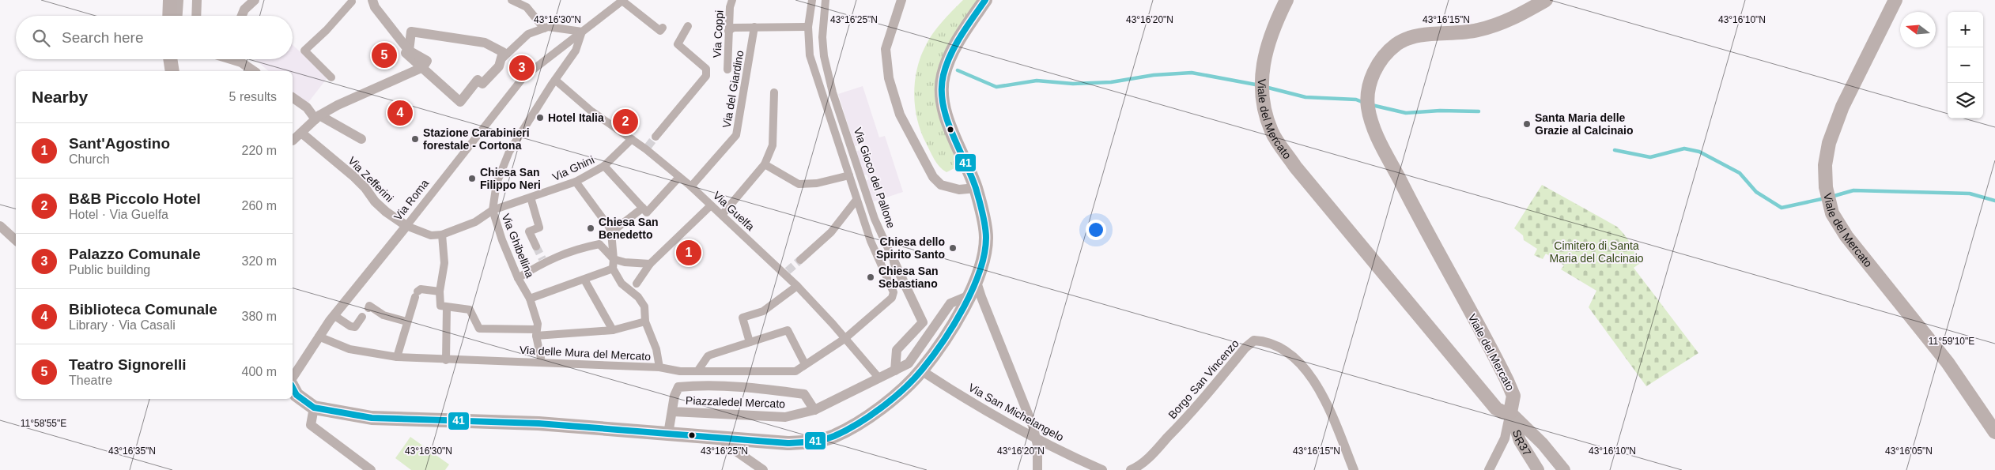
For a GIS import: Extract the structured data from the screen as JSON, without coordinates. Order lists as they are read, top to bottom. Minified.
{"streets":{"main road":["Viale del Mercato"],"street":["Via Coppi","Via del Giardino","Via Ghini","Via Gioco del Pallone","Via Zefferini","Via Roma","Via Guelfa","Via Ghibellina","Via delle Mura del Mercato","Borgo San Vincenzo","Piazzaledel Mercato","Via San Michelangelo","SR37"]},"crossings":[["Via del Giardino","Via Guelfa"],["Viale del Mercato","SR37"],["Via Ghini","Via Zefferini"],["Via Ghini","Via Roma"],["Via Ghini","Via Guelfa"],["Via Ghini","Via Ghibellina"],["Via Zefferini","Via Roma"],["Via Roma","Via delle Mura del Mercato"],["Via Guelfa","Via Ghibellina"],["Via Guelfa","Via delle Mura del Mercato"],["Via Ghibellina","Via delle Mura del Mercato"]],"parks":["Cimitero di Santa Maria del Calcinaio"],"places":["Hotel Italia","Santa Maria delle Grazie al Calcinaio","Stazione Carabinieri forestale - Cortona","Chiesa San Filippo Neri","Chiesa San Benedetto","Chiesa dello Spirito Santo","Chiesa San Sebastiano"],"lines":["transit line 41"],"north":"left","page":{"map_buttons":["+","−"],"search":"Search here","pins":["5","3","4","2","1"],"heading":["Nearby","5 results"],"list":[{"mark":"1","name":"Sant'Agostino","note":"Church","value":"220 m"},{"mark":"2","name":"B&B Piccolo Hotel","note":"Hotel · Via Guelfa","value":"260 m"},{"mark":"3","name":"Palazzo Comunale","note":"Public building","value":"320 m"},{"mark":"4","name":"Biblioteca Comunale","note":"Library · Via Casali","value":"380 m"},{"mark":"5","name":"Teatro Signorelli","note":"Theatre","value":"400 m"}]},"coordinates":["43°16'30\"N","43°16'25\"N","43°16'20\"N","43°16'15\"N","43°16'10\"N","11°59'10\"E","11°58'55\"E","43°16'35\"N","43°16'05\"N"]}
